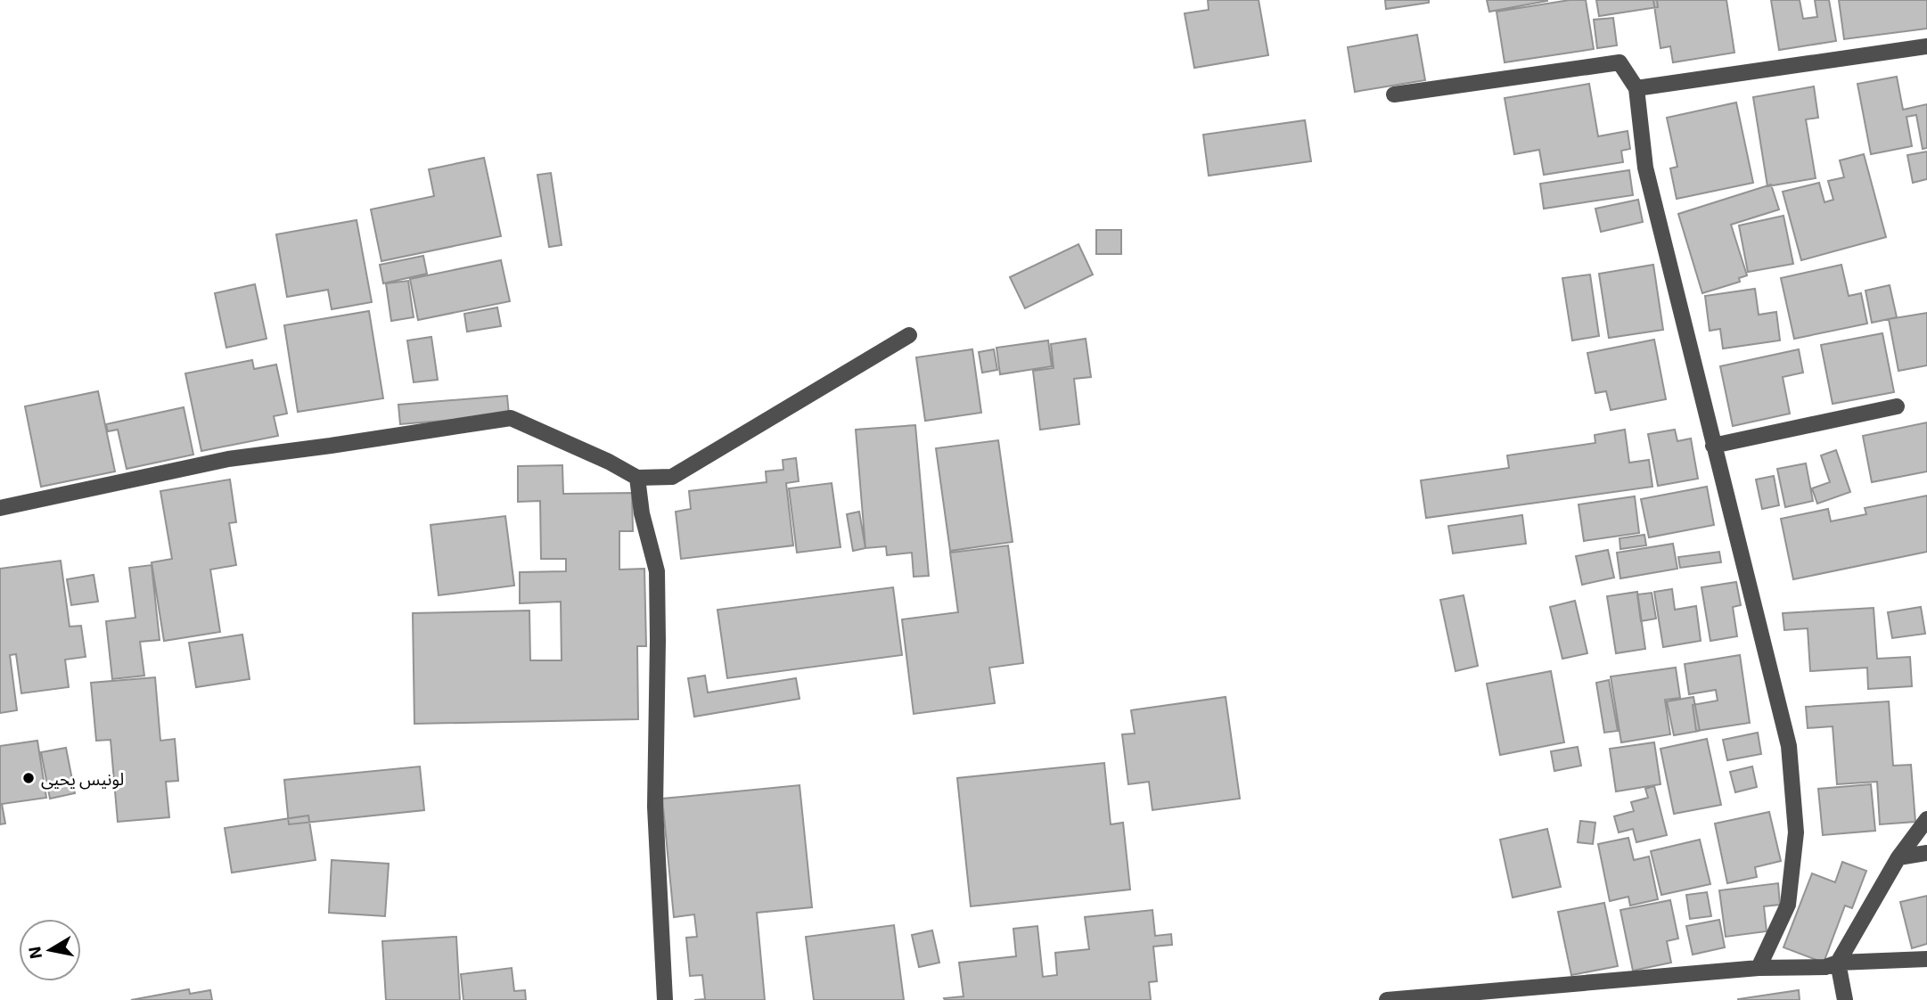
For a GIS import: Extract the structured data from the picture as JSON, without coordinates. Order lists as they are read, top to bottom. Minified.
{"places":["لونيس يحيى"],"north":"left"}
